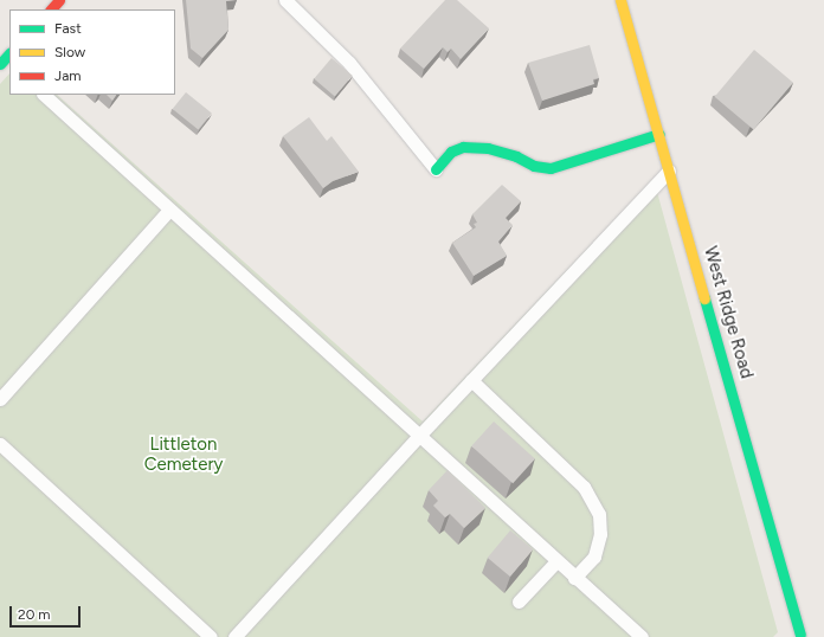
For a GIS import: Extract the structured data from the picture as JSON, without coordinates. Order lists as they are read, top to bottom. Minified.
{"streets":{"street":["West Ridge Road"]},"parks":["Littleton Cemetery"],"legend":["Fast","Slow","Jam"],"scale_bar":"20 m"}
